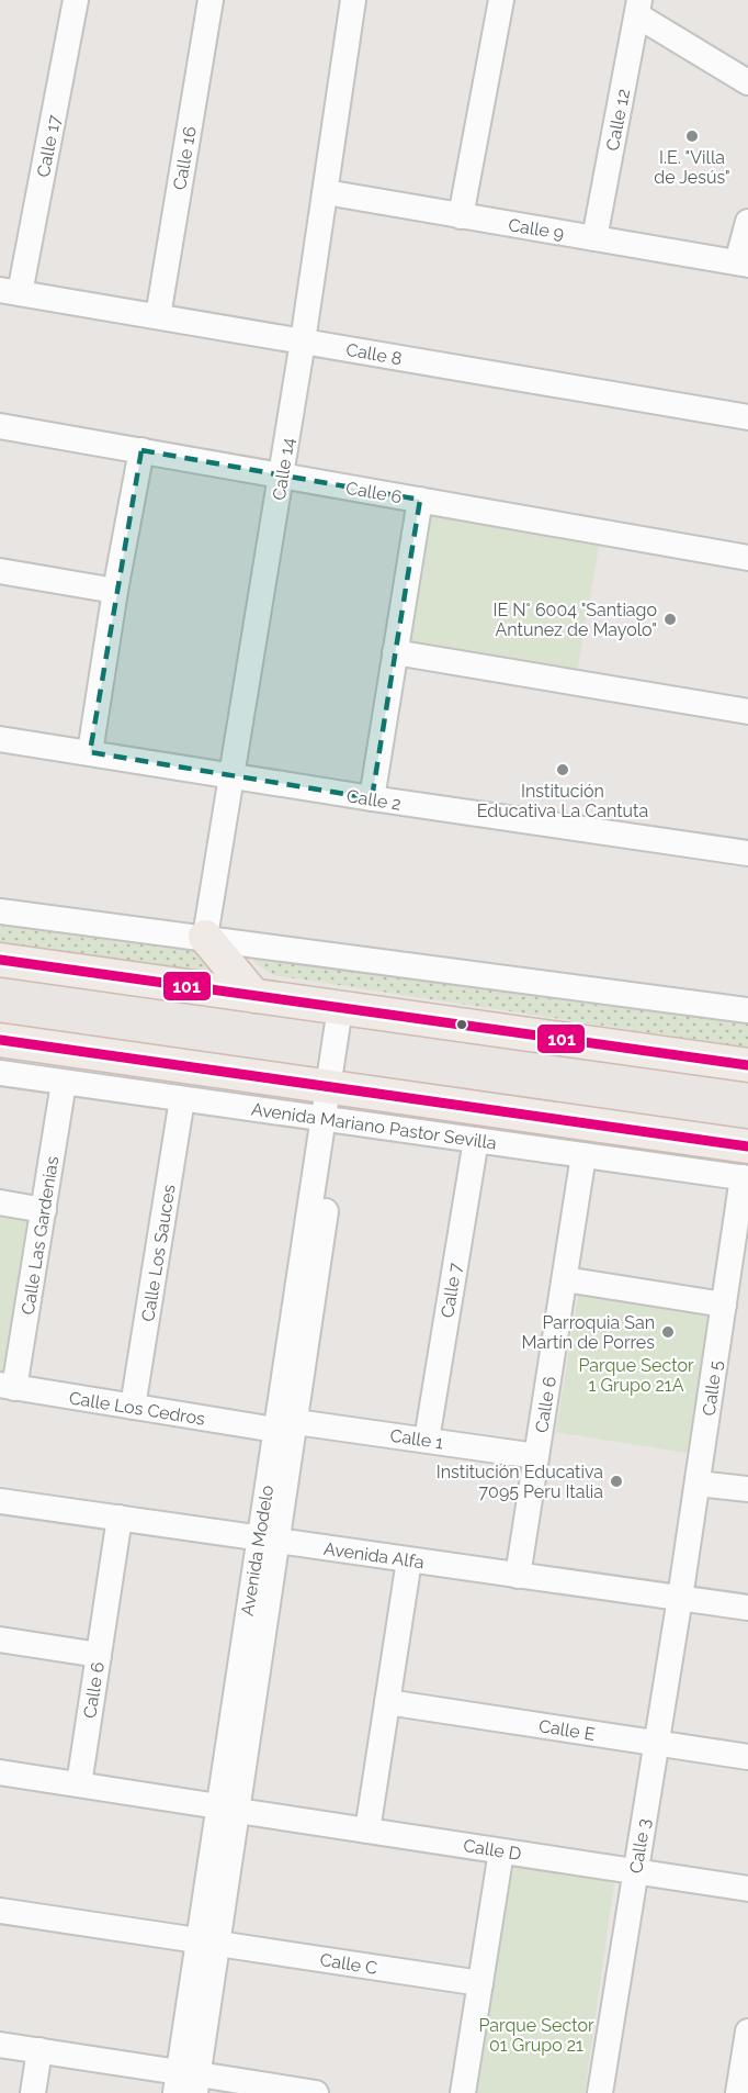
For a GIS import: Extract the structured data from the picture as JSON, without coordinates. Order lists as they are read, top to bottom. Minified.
{"streets":{"main road":["Avenida Mariano Pastor Sevilla"],"street":["Calle 12","Calle 17","Calle 16","Calle 9","Calle 8","Calle 14","Calle 6","Calle 2","Calle Las Gardenias","Calle Los Sauces","Calle 7","Calle 5","Calle Los Cedros","Calle 1","Avenida Modelo","Avenida Alfa","Calle E","Calle 3","Calle D","Calle C"]},"crossings":[["Calle 12","Calle 9"],["Calle 17","Calle 8"],["Calle 16","Calle 8"],["Calle 9","Calle 14"],["Calle 8","Calle 14"],["Calle 14","Calle 6"],["Calle 14","Calle 2"],["Calle 6","Avenida Mariano Pastor Sevilla"],["Calle 6","Calle 1"],["Calle 6","Avenida Alfa"],["Avenida Mariano Pastor Sevilla","Calle Las Gardenias"],["Avenida Mariano Pastor Sevilla","Calle Los Sauces"],["Avenida Mariano Pastor Sevilla","Calle 7"],["Avenida Mariano Pastor Sevilla","Calle 5"],["Avenida Mariano Pastor Sevilla","Avenida Modelo"],["Calle Las Gardenias","Calle Los Cedros"],["Calle Los Sauces","Calle Los Cedros"],["Calle 7","Calle 1"],["Calle 5","Avenida Alfa"],["Calle 5","Calle 3"],["Calle Los Cedros","Calle 1"],["Calle Los Cedros","Avenida Modelo"],["Calle 1","Avenida Modelo"],["Avenida Modelo","Avenida Alfa"],["Avenida Modelo","Calle D"],["Avenida Modelo","Calle C"],["Avenida Alfa","Calle 3"],["Calle E","Calle 3"],["Calle 3","Calle D"]],"parks":["Parque Sector 1 Grupo 21A","Parque Sector 01 Grupo 21"],"places":["I.E. \"Villa de Jesús\"","IE N° 6004 \"Santiago Antunez de Mayolo\"","Institución Educativa La Cantuta","Parroquia San Martín de Porres","Institución Educativa 7095 Peru Italia"],"lines":["transit line 101"]}
